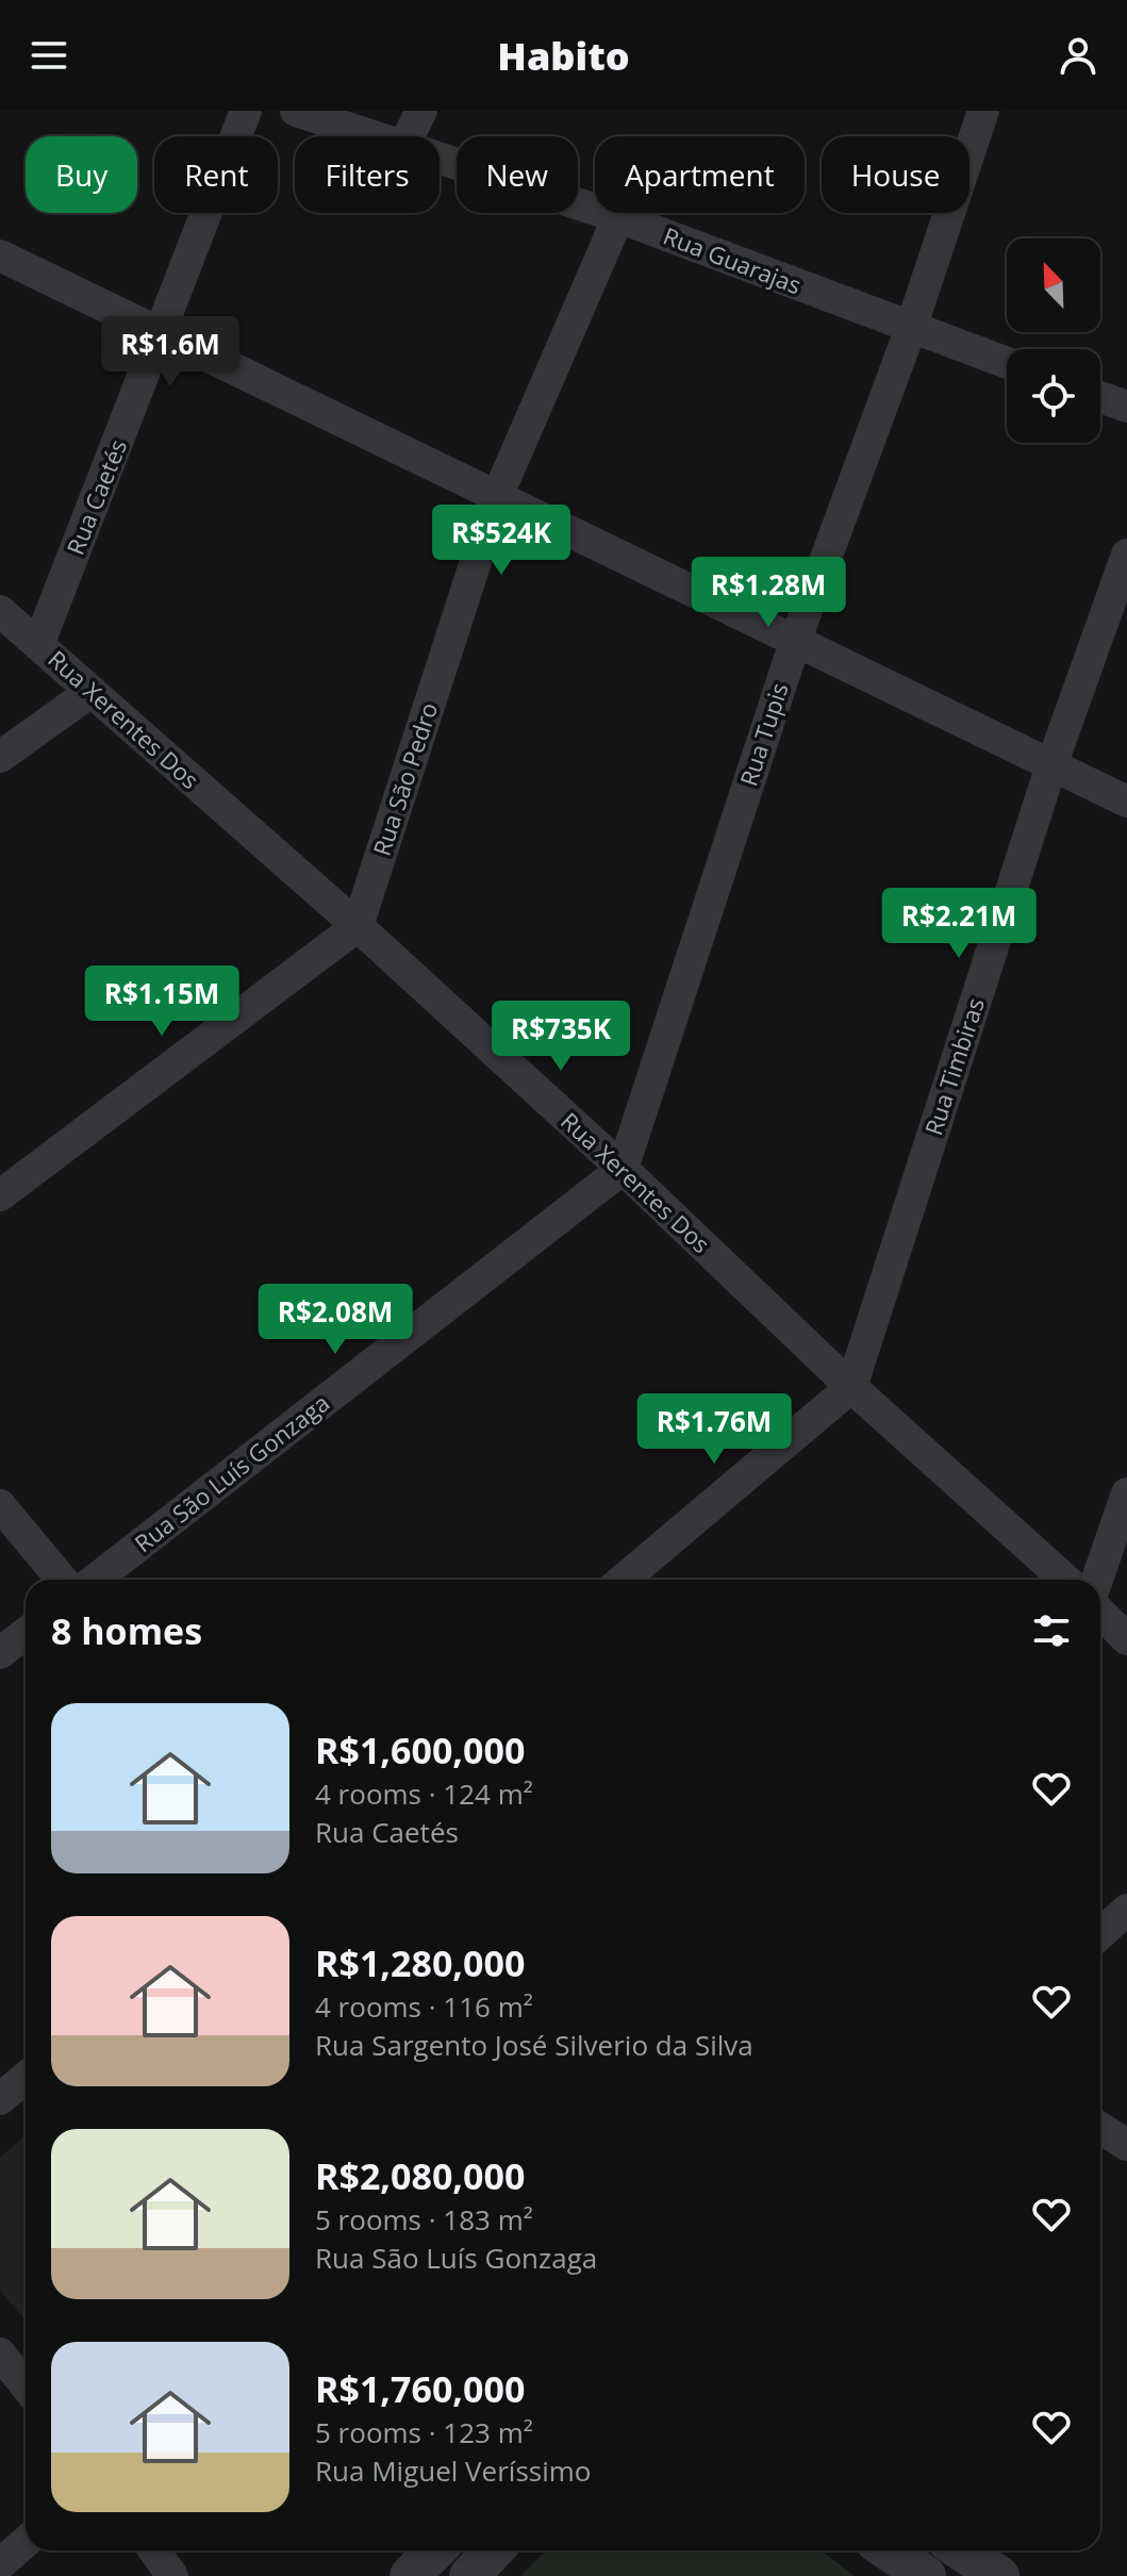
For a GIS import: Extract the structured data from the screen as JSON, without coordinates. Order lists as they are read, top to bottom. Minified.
{"streets":{"street":["Rua Guarajas","Rua Caetés","Rua Xerentes Dos","Rua Tupis","Rua São Pedro","Rua Timbiras","Rua São Luís Gonzaga"]},"crossings":[["Rua Guarajas","Rua Tupis"],["Rua Guarajas","Rua São Pedro"],["Rua Caetés","Rua Xerentes Dos"],["Rua Xerentes Dos","Rua Tupis"],["Rua Xerentes Dos","Rua São Pedro"],["Rua Xerentes Dos","Rua Timbiras"],["Rua Xerentes Dos","Rua São Luís Gonzaga"],["Rua Tupis","Rua São Luís Gonzaga"]],"north":"top left","page":{"header":"Habito","chip":["Buy","Rent","Filters","New","Apartment","House"],"price":["R$1.6M","R$524K","R$1.28M","R$2.21M","R$1.15M","R$735K","R$2.08M","R$1.76M"],"heading":"8 homes","list":[{"name":"R$1,600,000","note":"4 rooms · 124 m² · Rua Caetés"},{"name":"R$1,280,000","note":"4 rooms · 116 m² · Rua Sargento José Silverio da Silva"},{"name":"R$2,080,000","note":"5 rooms · 183 m² · Rua São Luís Gonzaga"},{"name":"R$1,760,000","note":"5 rooms · 123 m² · Rua Miguel Veríssimo"}]}}
